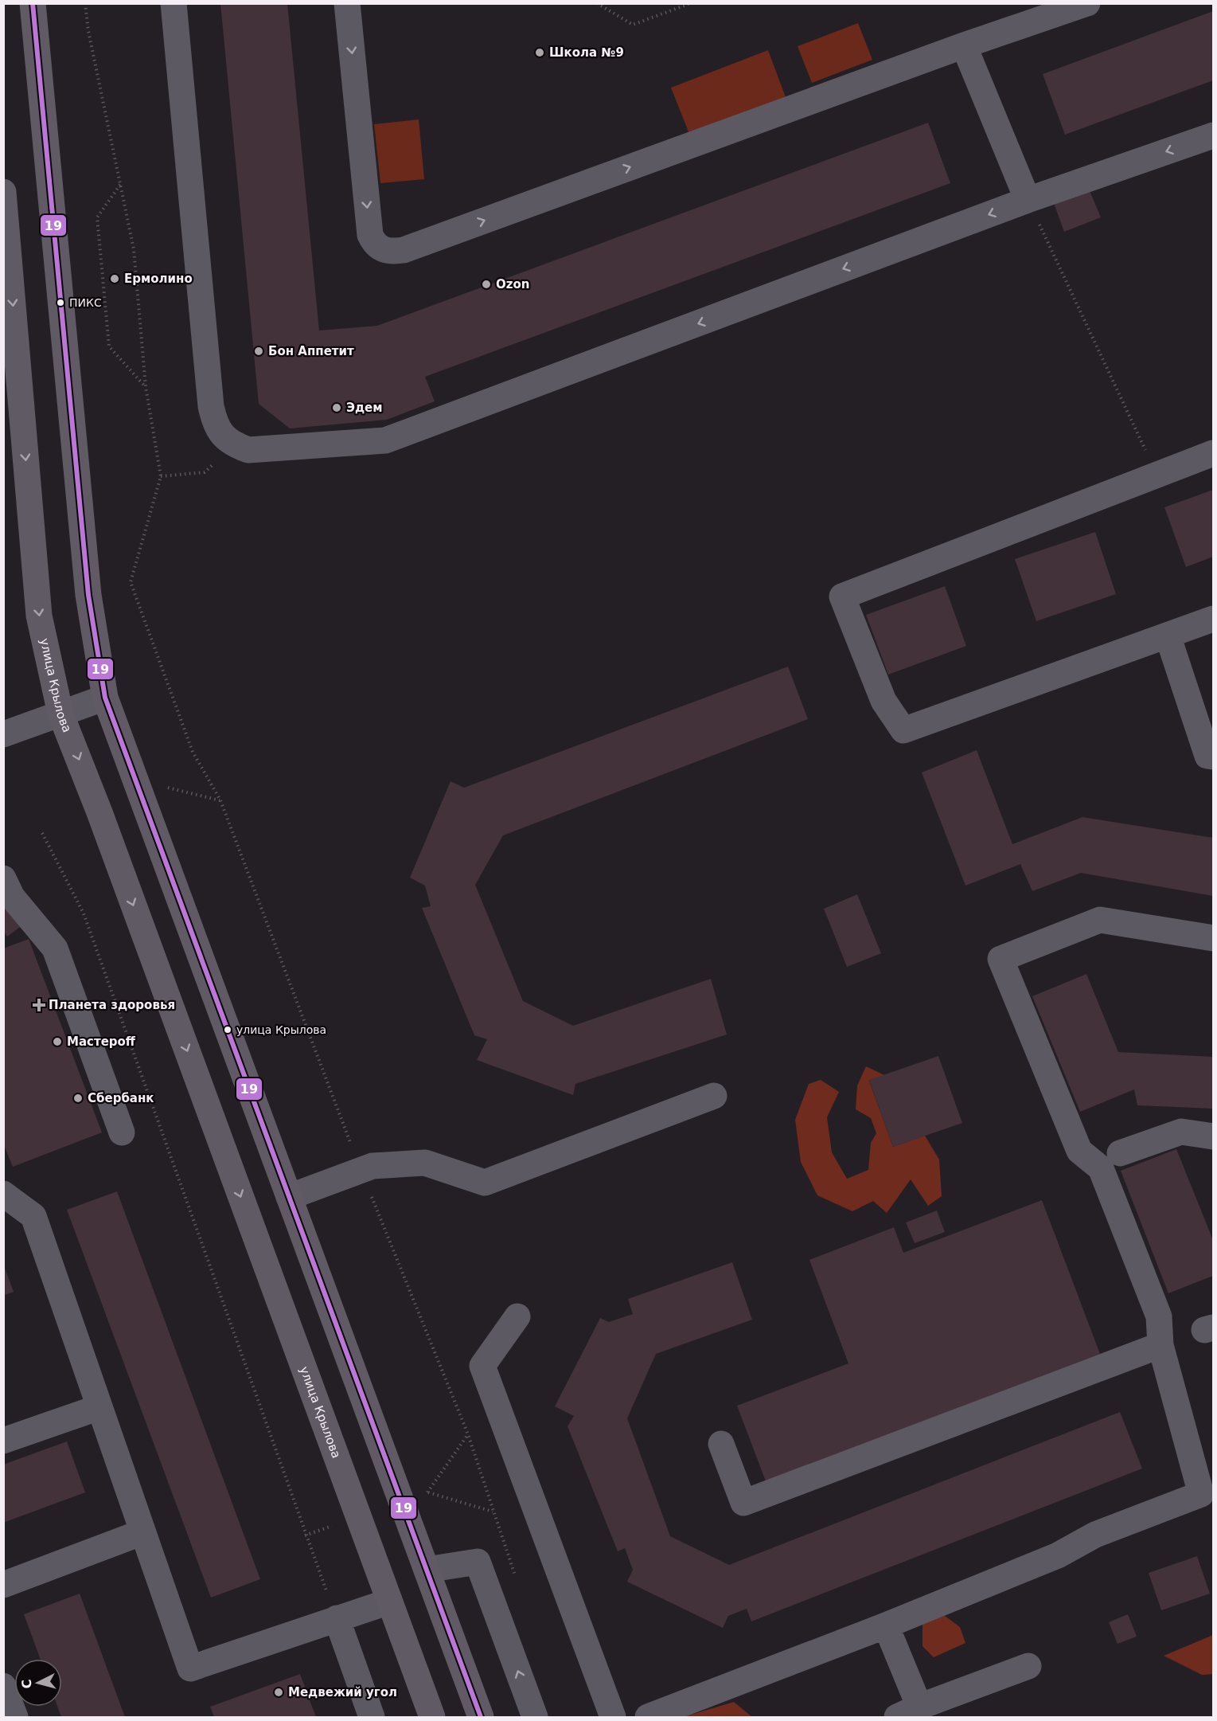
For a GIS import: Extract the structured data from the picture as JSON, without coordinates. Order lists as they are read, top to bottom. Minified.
{"streets":{"main road":["улица Крылова"]},"places":{"other":["Школа №9","Ермолино","Ozon","ПИКС","Бон Аппетит","Эдем","улица Крылова","Мастерoff","Сбербанк","Медвежий угол"],"health":["Планета здоровья"]},"lines":["transit line 19"],"north":"left"}
